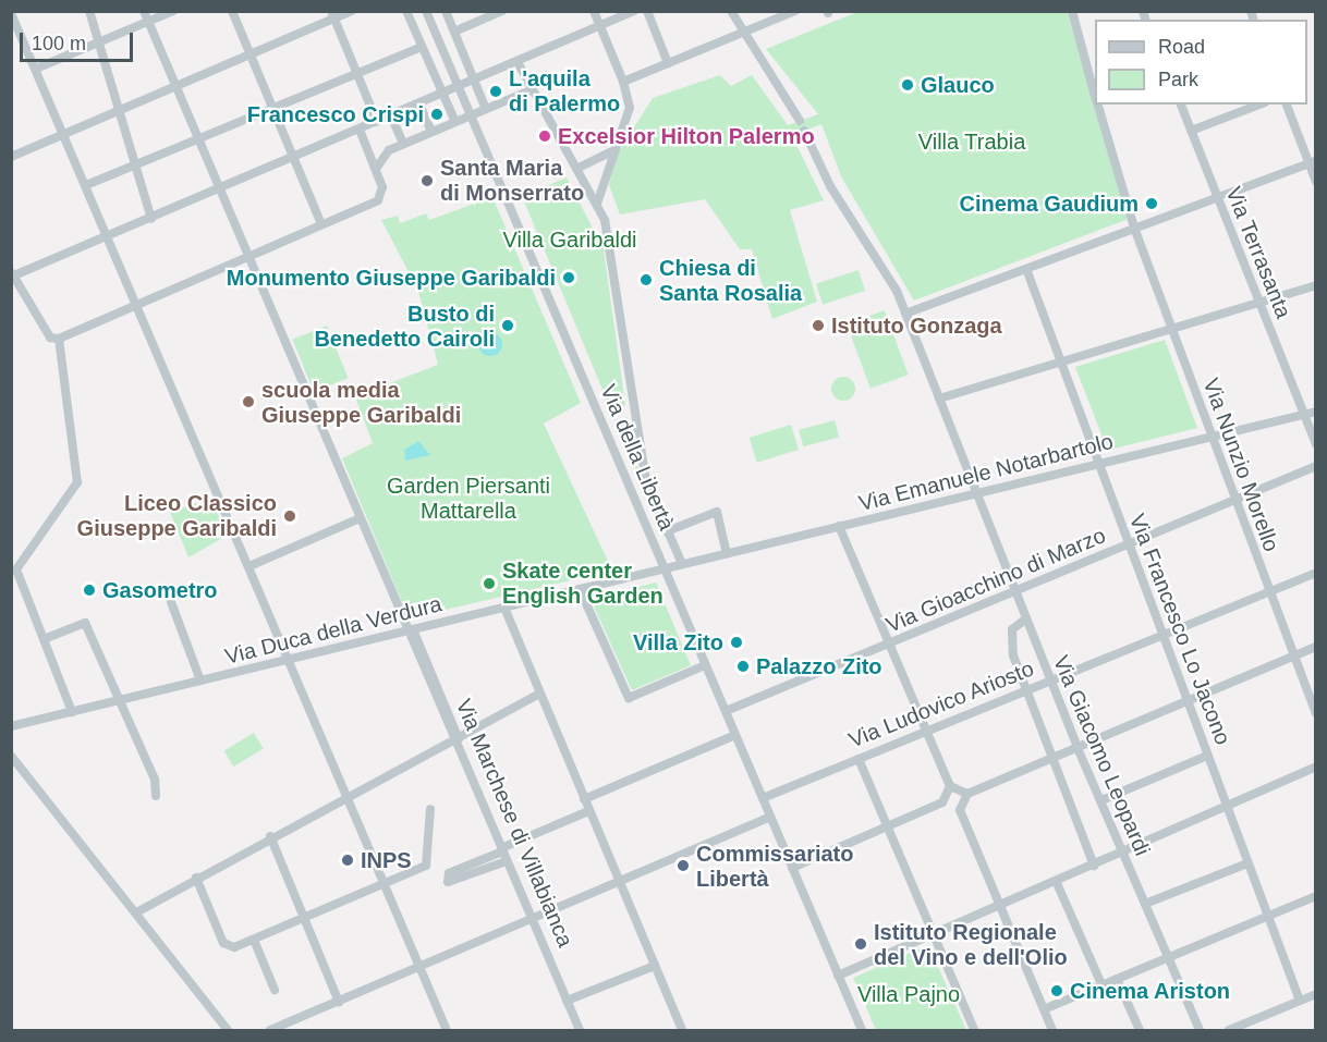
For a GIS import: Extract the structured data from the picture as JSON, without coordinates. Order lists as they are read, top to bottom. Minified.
{"streets":{"street":["Via Terrasanta","Via della Libertà","Via Nunzio Morello","Via Emanuele Notarbartolo","Via Gioacchino di Marzo","Via Francesco Lo Jacono","Via Duca della Verdura","Via Ludovico Ariosto","Via Giacomo Leopardi","Via Marchese di Villabianca"]},"crossings":[["Via Terrasanta","Via Emanuele Notarbartolo"],["Via della Libertà","Via Emanuele Notarbartolo"],["Via della Libertà","Via Gioacchino di Marzo"],["Via della Libertà","Via Duca della Verdura"],["Via della Libertà","Via Ludovico Ariosto"],["Via Nunzio Morello","Via Emanuele Notarbartolo"],["Via Nunzio Morello","Via Gioacchino di Marzo"],["Via Nunzio Morello","Via Ludovico Ariosto"],["Via Emanuele Notarbartolo","Via Francesco Lo Jacono"],["Via Emanuele Notarbartolo","Via Duca della Verdura"],["Via Emanuele Notarbartolo","Via Giacomo Leopardi"],["Via Gioacchino di Marzo","Via Francesco Lo Jacono"],["Via Gioacchino di Marzo","Via Giacomo Leopardi"],["Via Francesco Lo Jacono","Via Ludovico Ariosto"],["Via Duca della Verdura","Via Marchese di Villabianca"],["Via Ludovico Ariosto","Via Giacomo Leopardi"]],"parks":["Villa Trabia","Villa Garibaldi","Garden Piersanti Mattarella","Villa Pajno"],"places":["Glauco","L'aquila di Palermo","Francesco Crispi","Excelsior Hilton Palermo","Santa Maria di Monserrato","Cinema Gaudium","Monumento Giuseppe Garibaldi","Chiesa di Santa Rosalia","Busto di Benedetto Cairoli","Istituto Gonzaga","scuola media Giuseppe Garibaldi","Liceo Classico Giuseppe Garibaldi","Skate center English Garden","Gasometro","Villa Zito","Palazzo Zito","INPS","Commissariato Libertà","Istituto Regionale del Vino e dell'Olio","Cinema Ariston"],"legend":["Road","Park"],"scale_bar":"100 m"}
